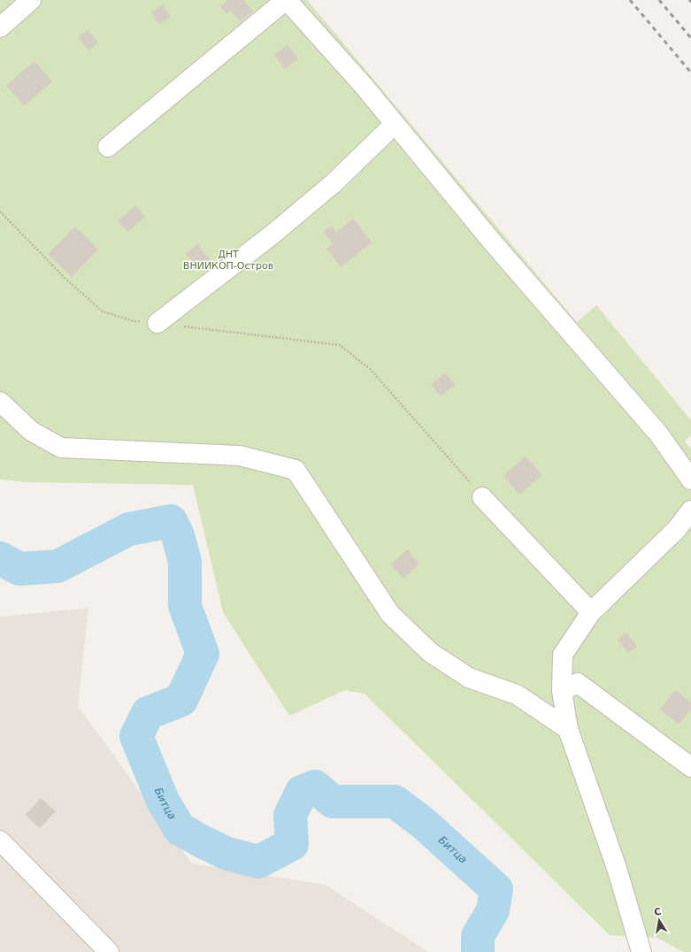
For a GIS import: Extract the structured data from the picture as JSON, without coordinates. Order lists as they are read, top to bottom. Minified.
{"water":["Битца"],"parks":["ДНТ ВНИИКОП-Остров"],"north":"top"}
